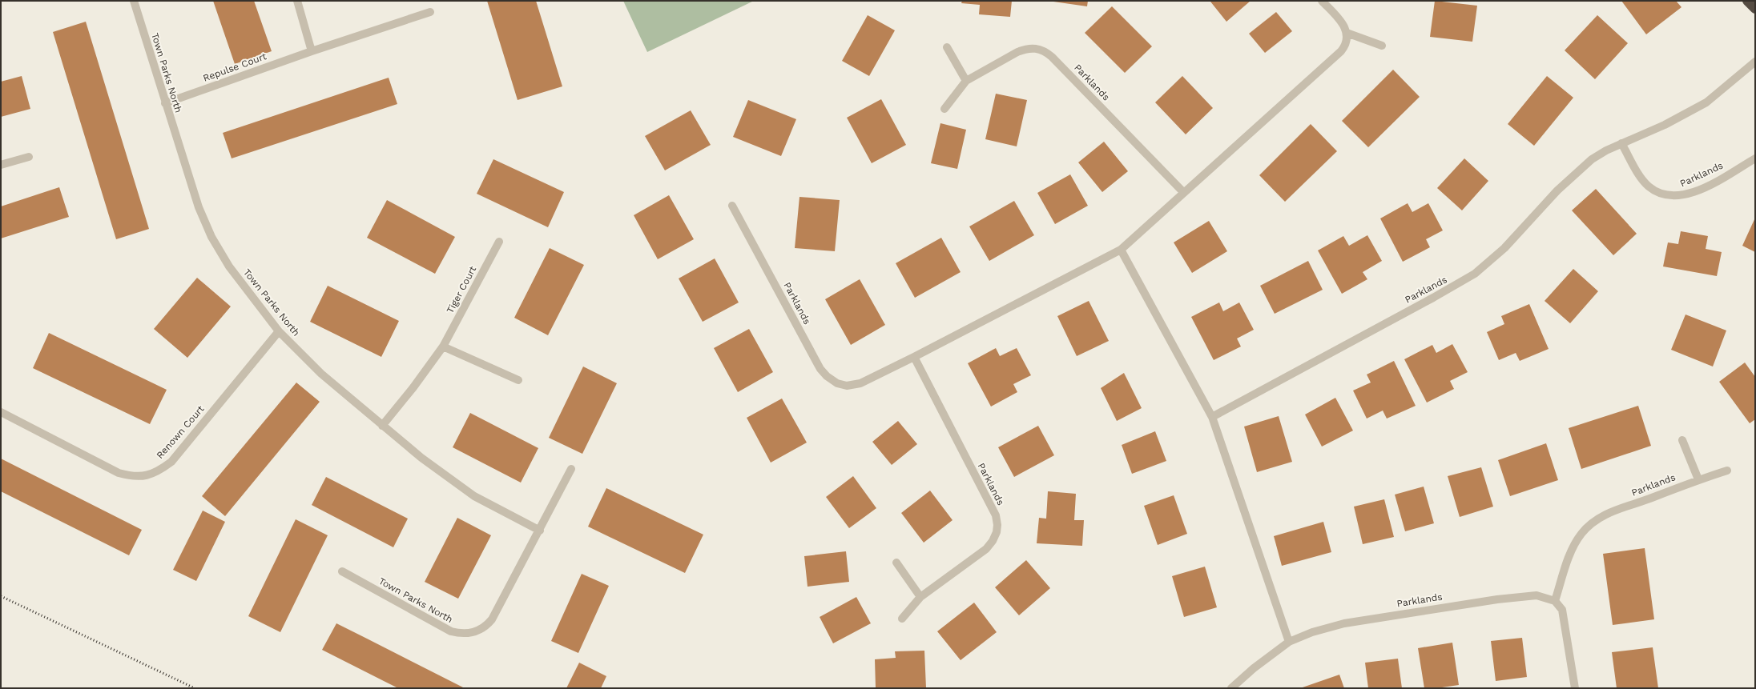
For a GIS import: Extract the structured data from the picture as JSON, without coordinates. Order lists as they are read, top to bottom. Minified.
{"streets":{"street":["Repulse Court","Town Parks North","Parklands","Tiger Court","Renown Court"]},"crossings":[["Repulse Court","Town Parks North"],["Town Parks North","Tiger Court"],["Town Parks North","Renown Court"]]}
